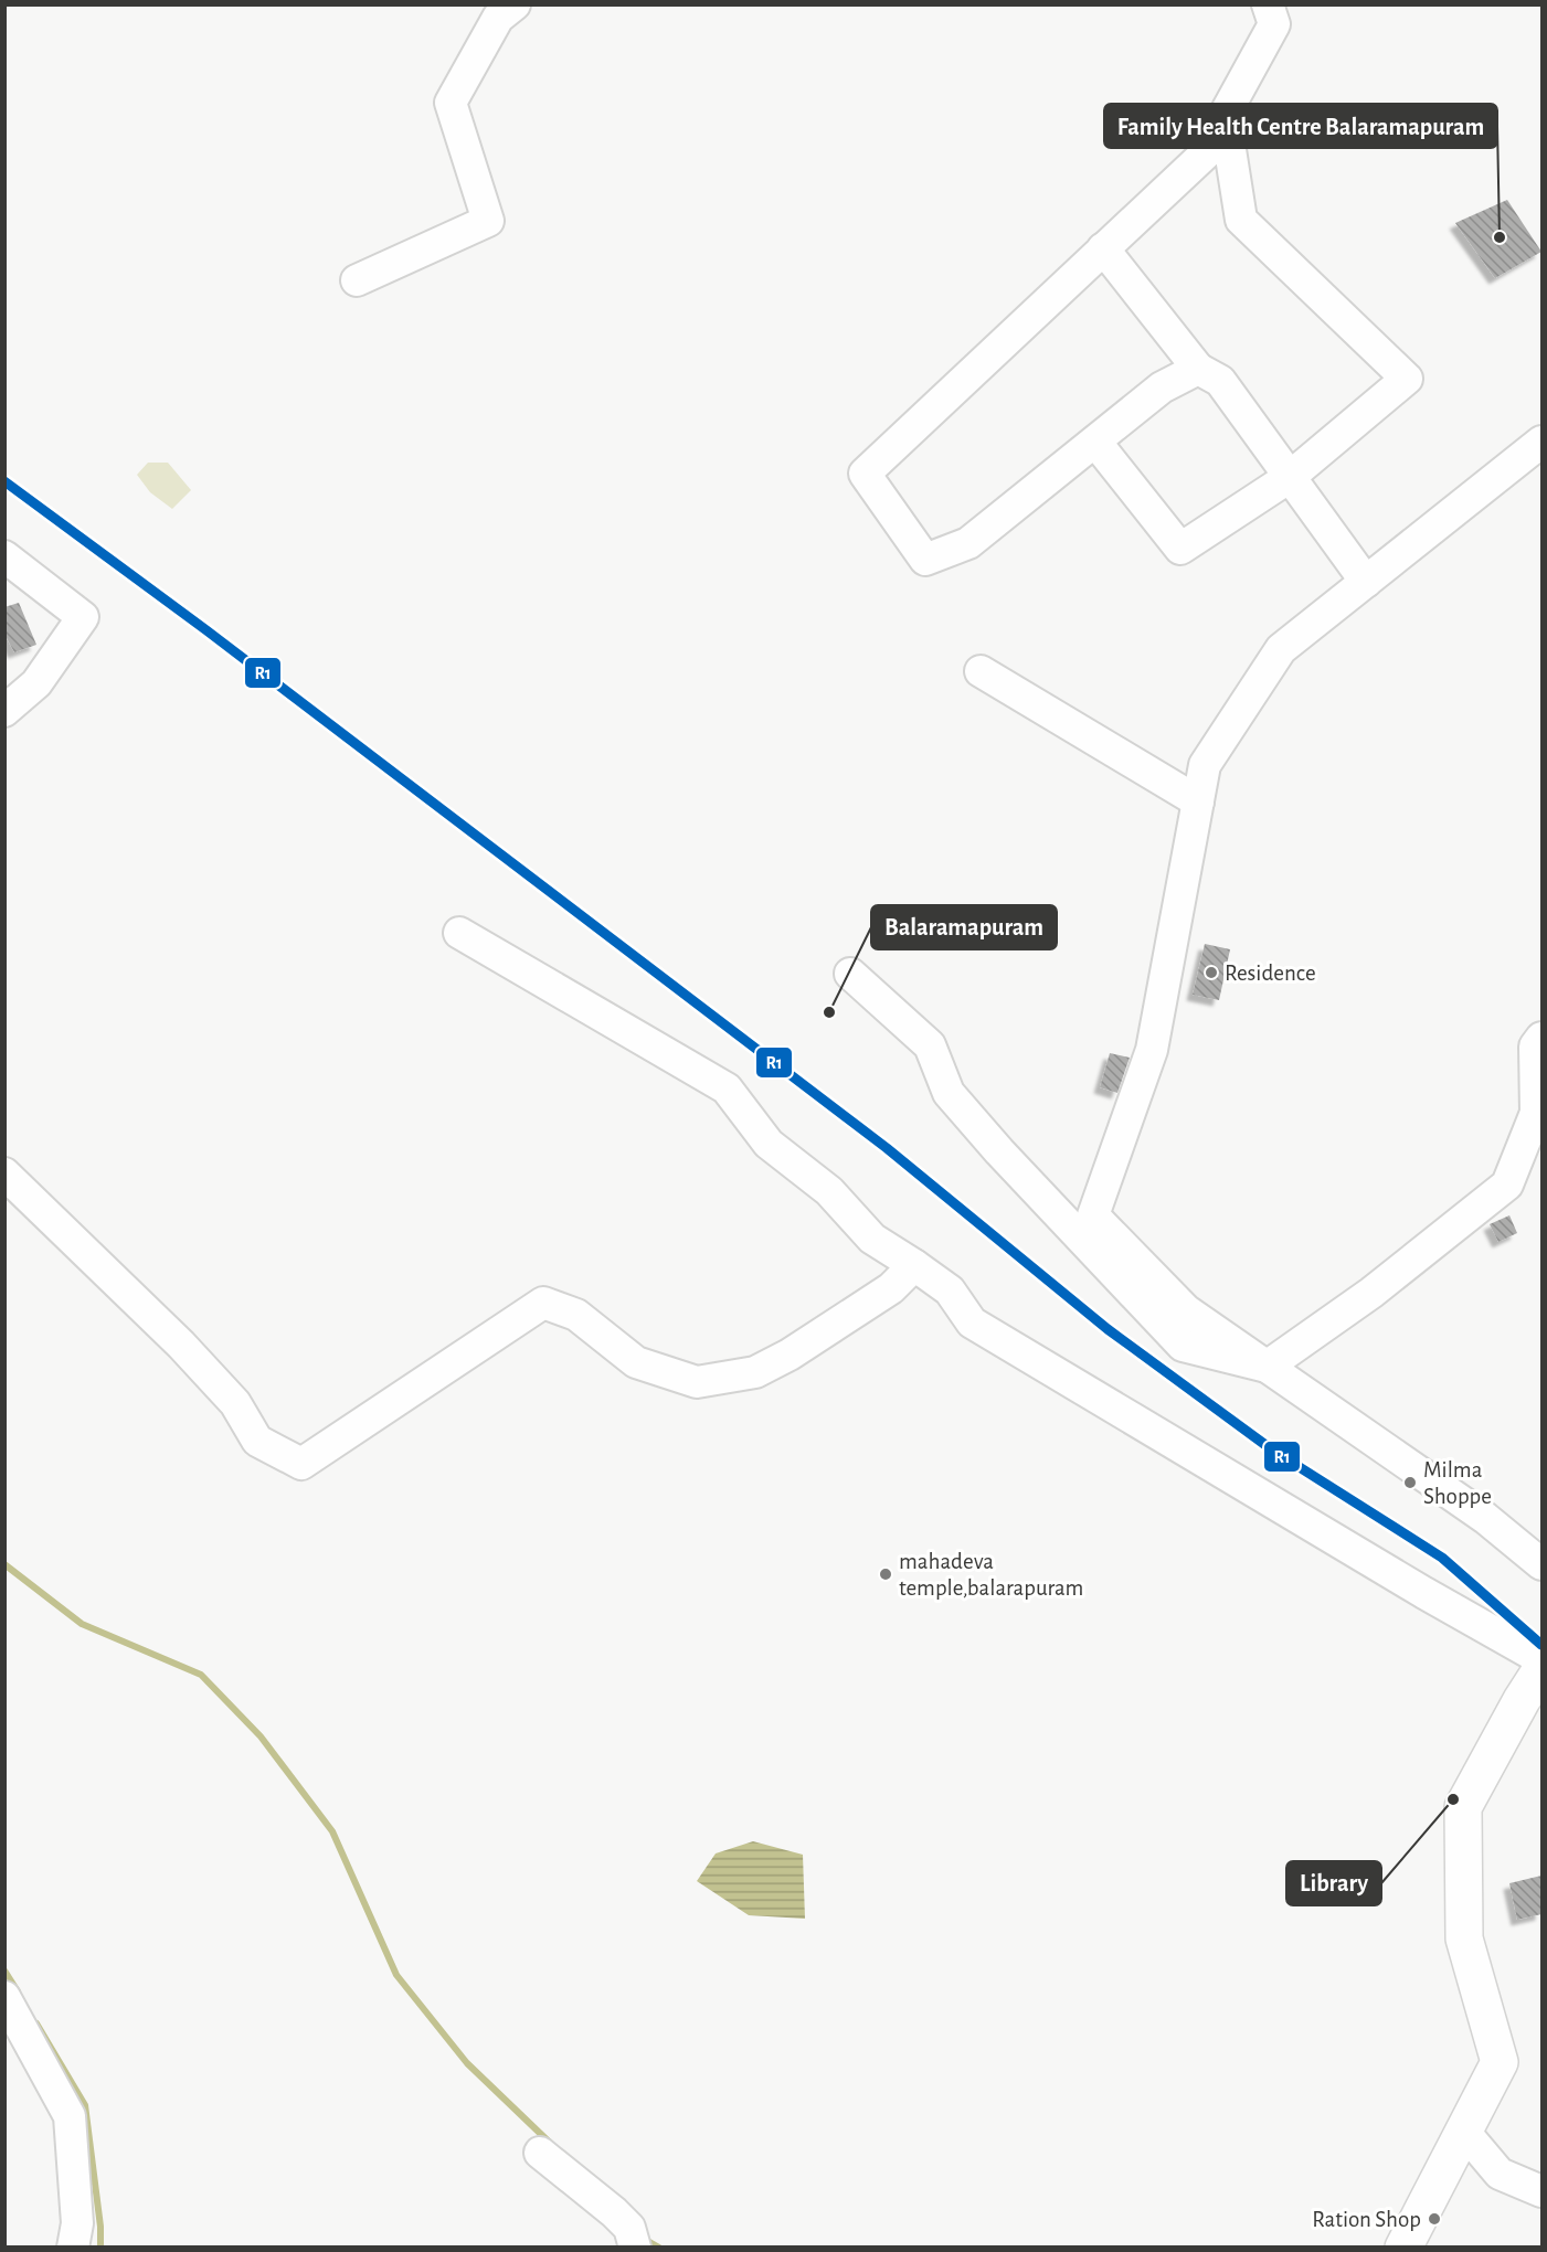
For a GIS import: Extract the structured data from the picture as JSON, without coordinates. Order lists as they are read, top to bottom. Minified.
{"places":["Family Health Centre Balaramapuram","Residence","Balaramapuram","Milma Shoppe","mahadeva temple,balarapuram","Library","Ration Shop"],"lines":["transit line R1"]}
